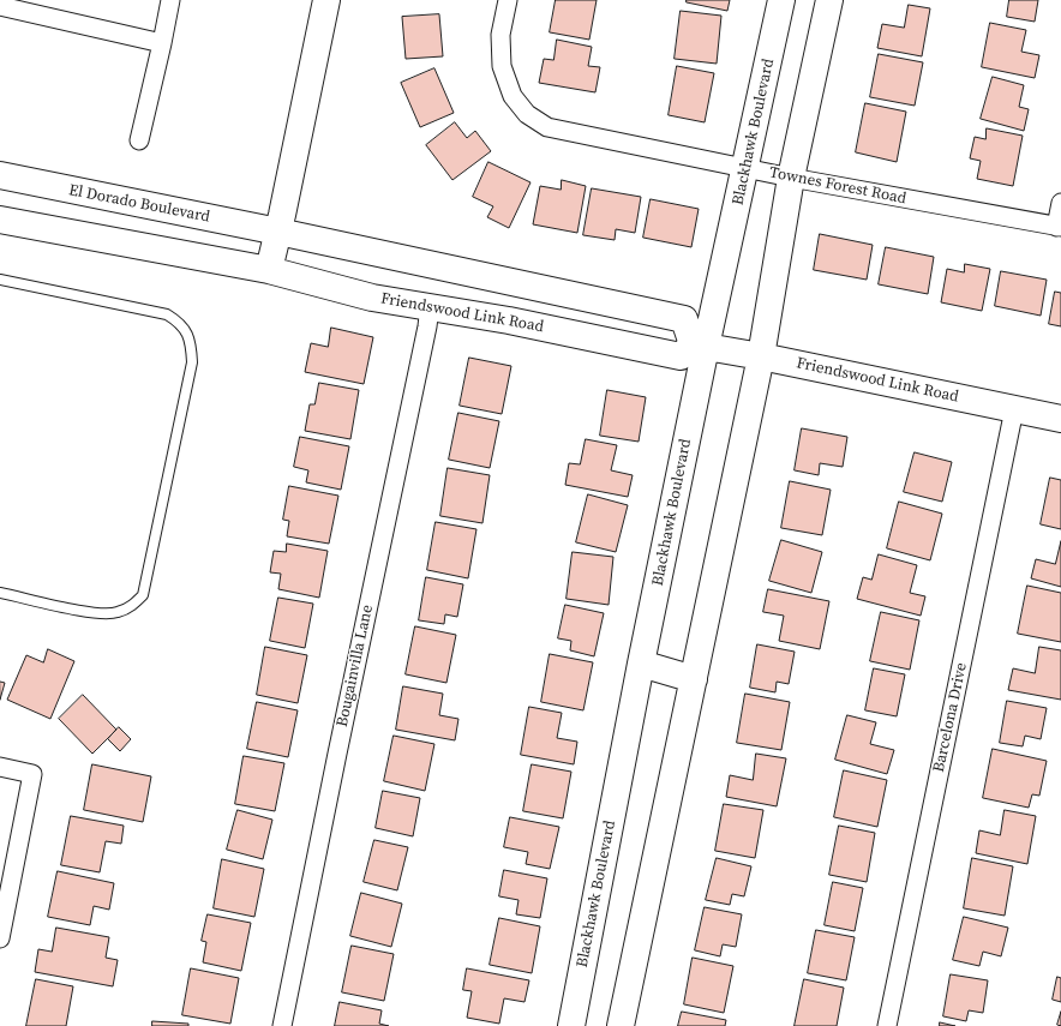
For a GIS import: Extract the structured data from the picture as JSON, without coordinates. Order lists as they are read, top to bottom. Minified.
{"streets":{"main road":["Blackhawk Boulevard","El Dorado Boulevard","Friendswood Link Road"],"street":["Townes Forest Road","Bougainvilla Lane","Barcelona Drive"]},"crossings":[["Blackhawk Boulevard","Townes Forest Road"],["Blackhawk Boulevard","Friendswood Link Road"],["Friendswood Link Road","Bougainvilla Lane"],["Friendswood Link Road","Barcelona Drive"]]}
